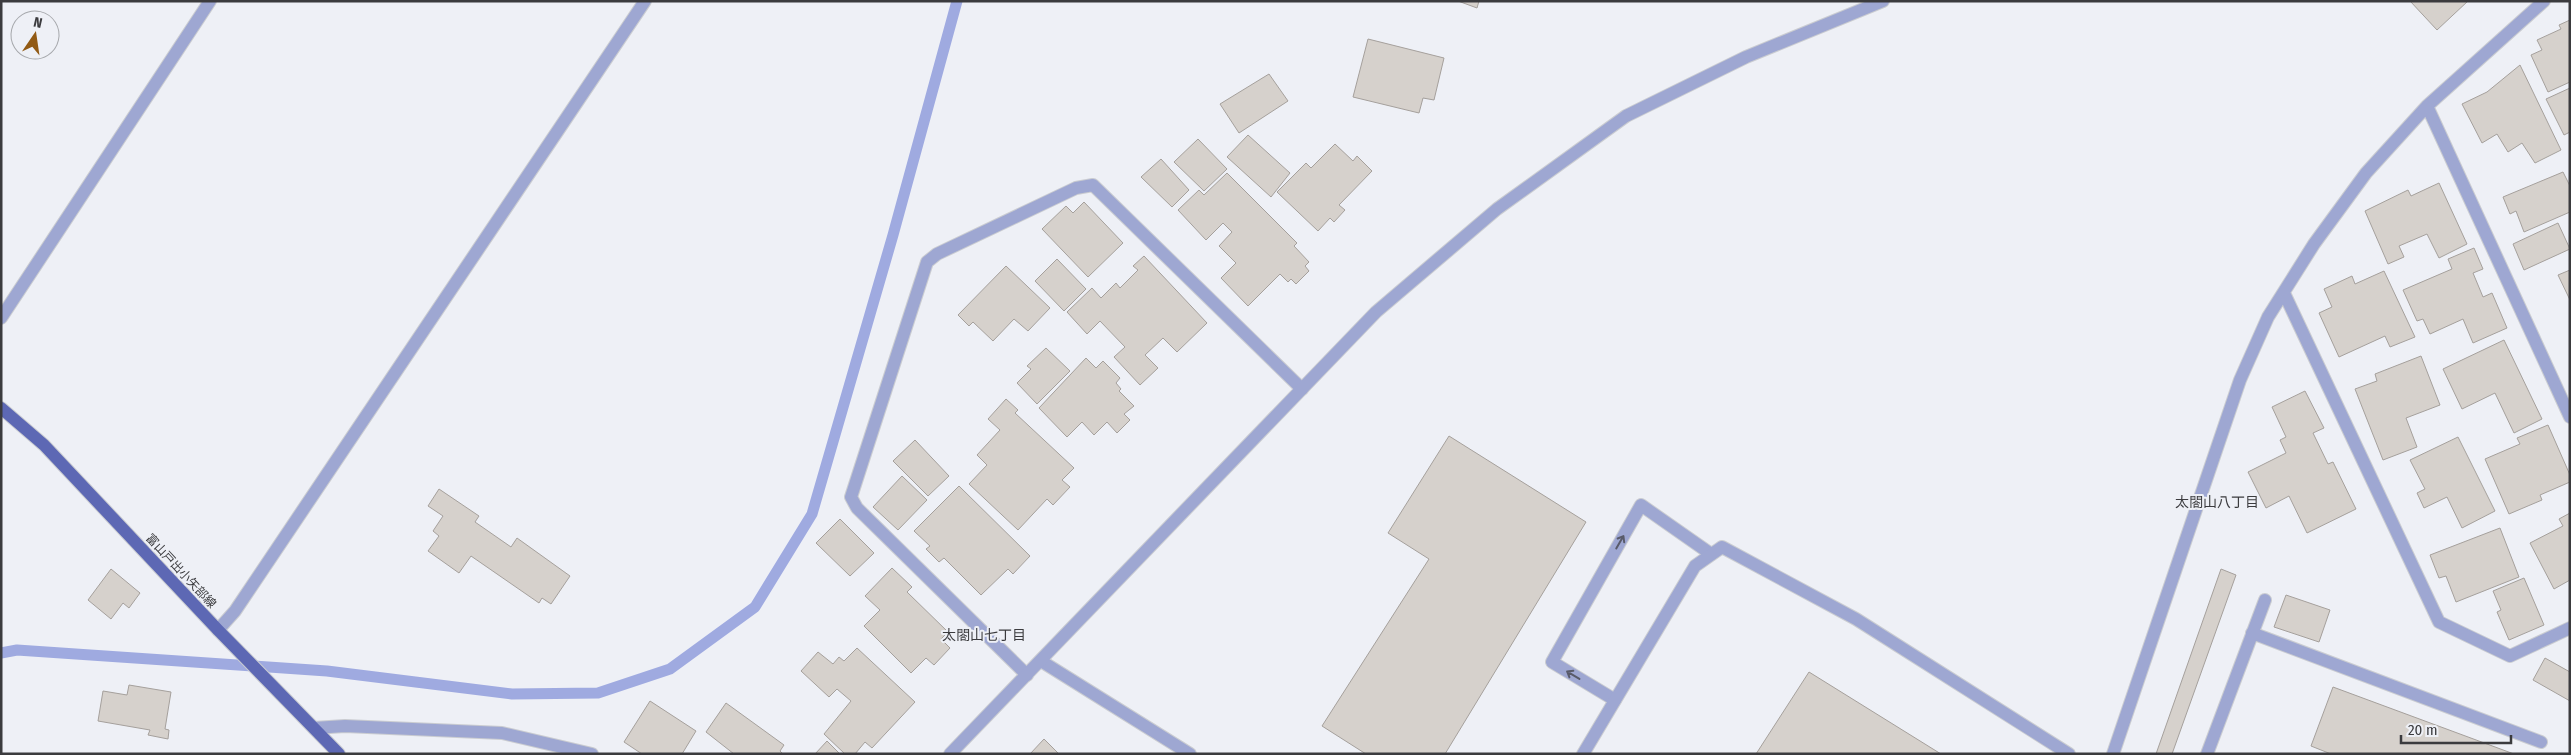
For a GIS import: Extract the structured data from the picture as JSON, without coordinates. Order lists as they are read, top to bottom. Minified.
{"streets":{"main road":["富山戸出小矢部線"]},"districts":["太閤山八丁目","太閤山七丁目"],"scale_bar":"20 m","north":"top"}
